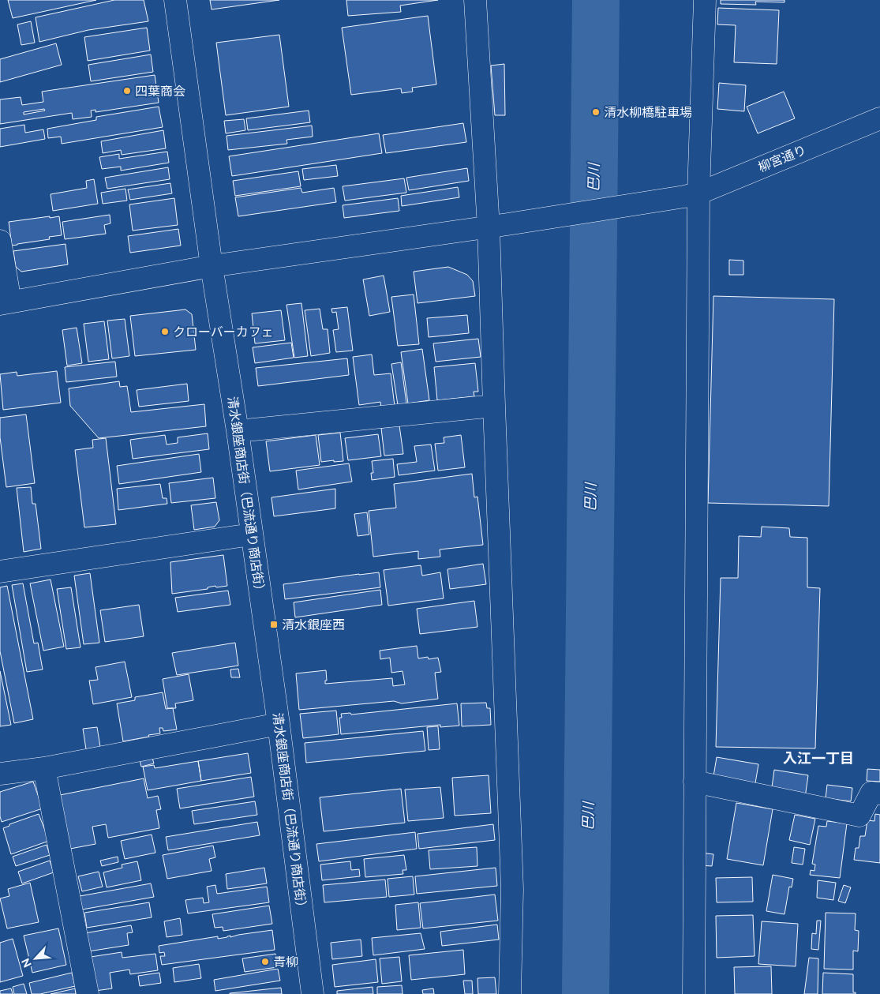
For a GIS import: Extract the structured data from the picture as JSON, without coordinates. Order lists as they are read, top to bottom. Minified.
{"streets":{"street":["柳宮通り","清水銀座商店街（巴流通り商店街）"]},"crossings":[["柳宮通り","清水銀座商店街（巴流通り商店街）"]],"districts":["入江一丁目"],"water":["巴川"],"places":{"other":["四葉商会","清水柳橋駐車場","クローバーカフェ","青柳"],"transit":["清水銀座西"]},"north":"bottom left"}
